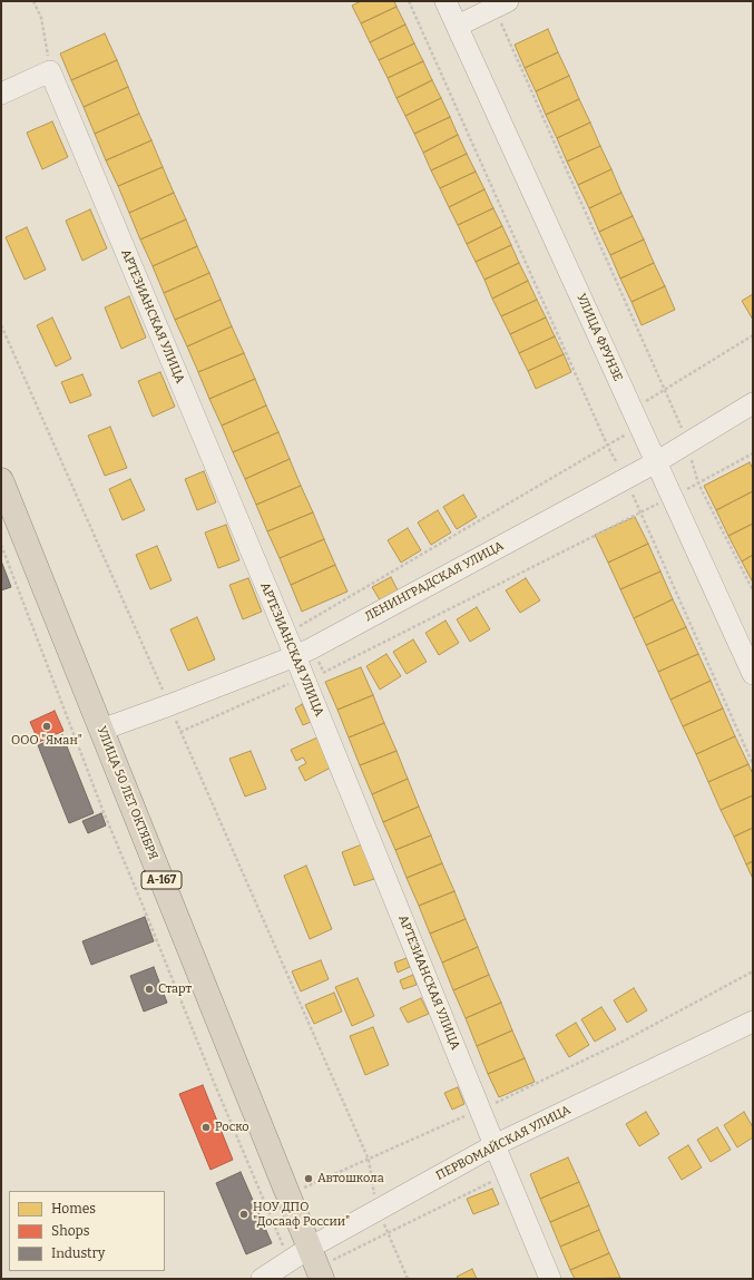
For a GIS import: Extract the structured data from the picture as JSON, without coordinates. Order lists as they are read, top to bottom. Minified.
{"streets":{"highway":["УЛИЦА 50 ЛЕТ ОКТЯБРЯ","А-167"],"street":["АРТЕЗИАНСКАЯ УЛИЦА","УЛИЦА ФРУНЗЕ","ЛЕНИНГРАДСКАЯ УЛИЦА","ПЕРВОМАЙСКАЯ УЛИЦА"]},"crossings":[["АРТЕЗИАНСКАЯ УЛИЦА","ЛЕНИНГРАДСКАЯ УЛИЦА"],["АРТЕЗИАНСКАЯ УЛИЦА","ПЕРВОМАЙСКАЯ УЛИЦА"],["УЛИЦА ФРУНЗЕ","ЛЕНИНГРАДСКАЯ УЛИЦА"],["ЛЕНИНГРАДСКАЯ УЛИЦА","УЛИЦА 50 ЛЕТ ОКТЯБРЯ"],["УЛИЦА 50 ЛЕТ ОКТЯБРЯ","ПЕРВОМАЙСКАЯ УЛИЦА"]],"places":["ООО \"Яман\"","Старт","Роско","Автошкола","НОУ ДПО \"Досааф России\""],"legend":["Homes","Shops","Industry"]}
